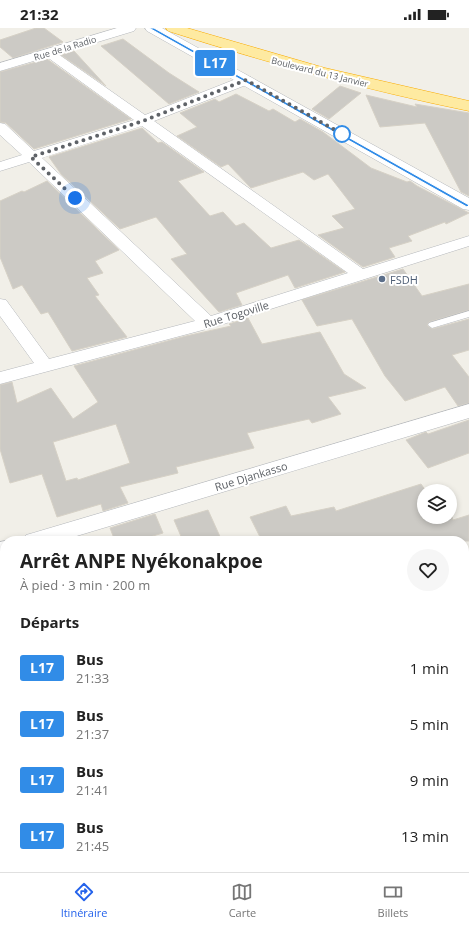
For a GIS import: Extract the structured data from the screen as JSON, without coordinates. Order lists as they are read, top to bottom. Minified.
{"streets":{"highway":["Boulevard du 13 Janvier"],"street":["Rue de la Radio","Rue Togoville","Rue Djankasso"]},"places":["FSDH"],"lines":["bus line L17"],"page":{"status":"21:32","on_map":"L17","heading":[["Arrêt ANPE Nyékonakpoe","À pied · 3 min · 200 m"],"Départs"],"list":[{"mark":"L17","name":"Bus","note":"21:33","value":"1 min"},{"mark":"L17","name":"Bus","note":"21:37","value":"5 min"},{"mark":"L17","name":"Bus","note":"21:41","value":"9 min"},{"mark":"L17","name":"Bus","note":"21:45","value":"13 min"}],"tabs":["Itinéraire","Carte","Billets"]}}
